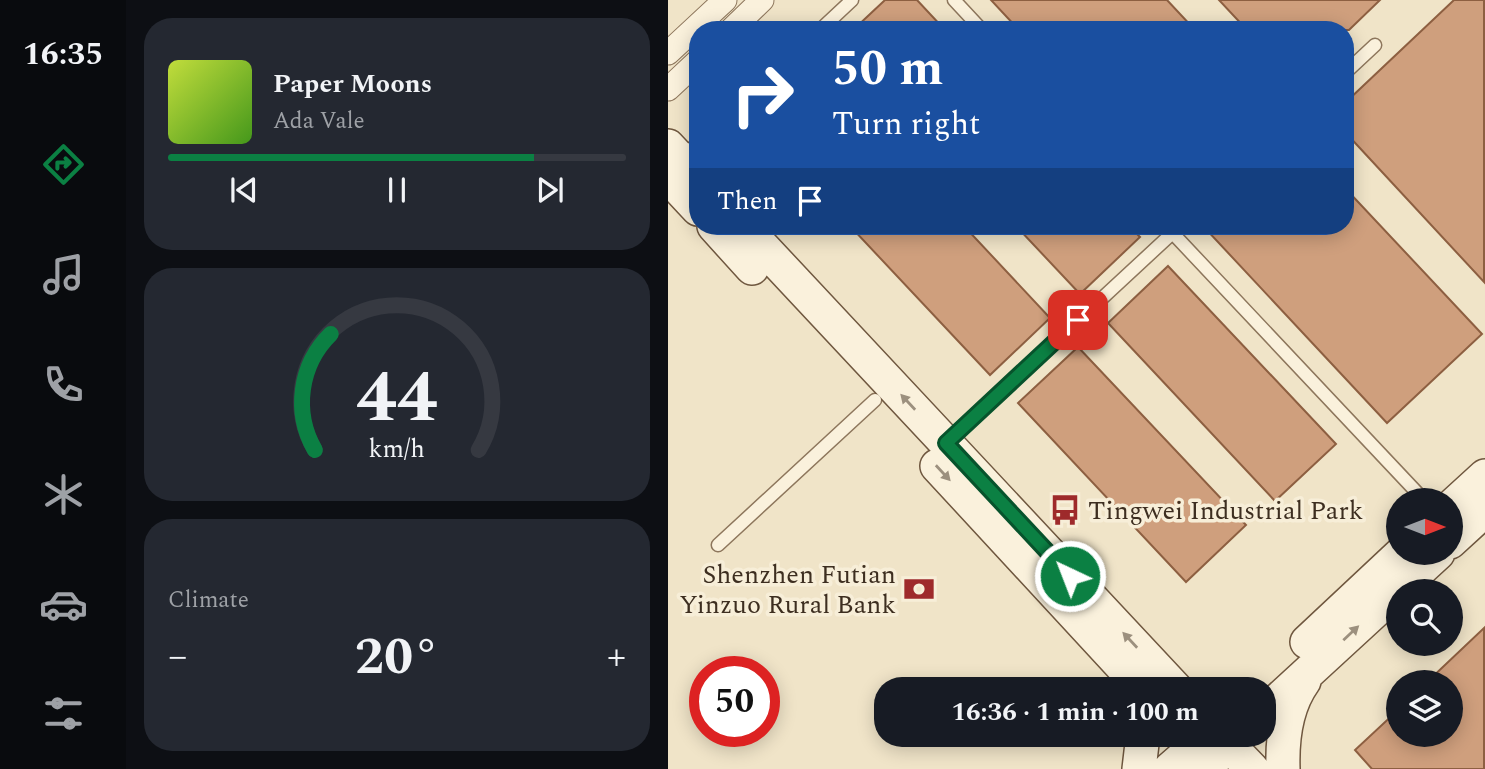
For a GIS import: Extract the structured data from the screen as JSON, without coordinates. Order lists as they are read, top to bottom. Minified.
{"places":{"bus stop":["Tingwei Industrial Park"],"bank":["Shenzhen Futian Yinzuo Rural Bank"]},"north":"right","page":{"tabs":"16:35","turn":["50 m","Turn right"],"song":["Paper Moons","Ada Vale"],"then":"Then","tile":"Climate","heat":["−","20°","+"],"limit":"50","trip":"16:36 · 1 min · 100 m","gauge":["44","km/h"]}}
